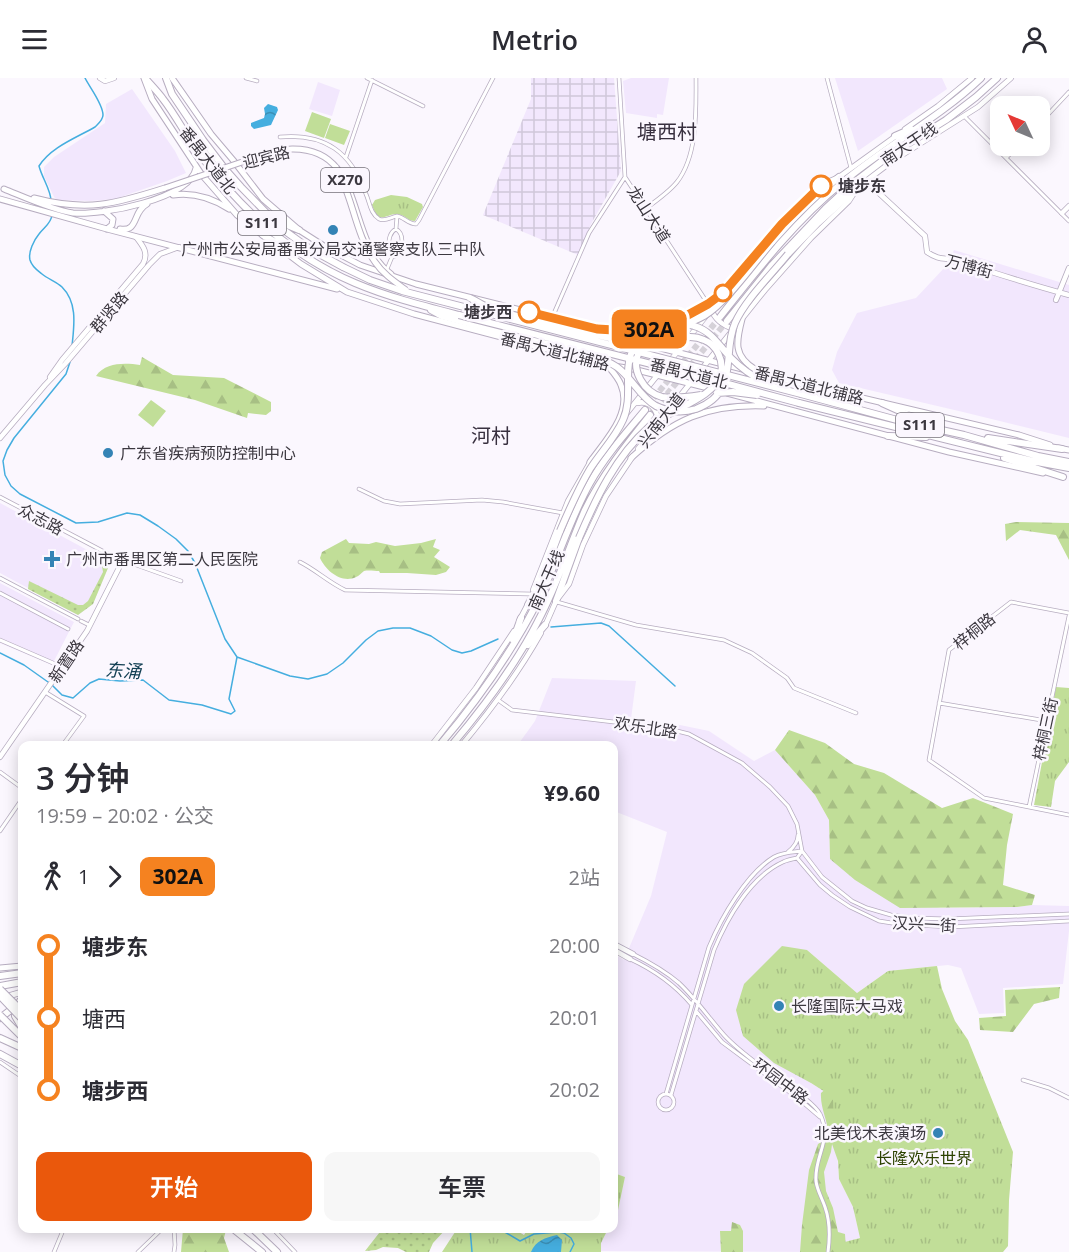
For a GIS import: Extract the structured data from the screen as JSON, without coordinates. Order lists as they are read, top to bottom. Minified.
{"streets":{"highway":["南大干线","番禺大道北","S111"],"main road":["迎宾路","X270","万博街","群贤路","番禺大道北辅路","番禺大道北铺路","兴南大道","新置路"],"street":["龙山大道","众志路","梓桐路","欢乐北路","梓桐三街","汉兴一街","环园中路"]},"crossings":[["迎宾路","群贤路"],["迎宾路","番禺大道北辅路"],["番禺大道北","番禺大道北辅路"],["龙山大道","兴南大道"],["万博街","兴南大道"],["番禺大道北辅路","番禺大道北铺路"],["番禺大道北辅路","兴南大道"],["番禺大道北铺路","兴南大道"],["兴南大道","欢乐北路"],["众志路","新置路"],["梓桐路","梓桐三街"]],"districts":["塘西村","河村"],"water":["东涌"],"parks":["长隆欢乐世界"],"places":{"other":["塘步东","广州市公安局番禺分局交通警察支队三中队","塘步西","广东省疾病预防控制中心","长隆国际大马戏","北美伐木表演场"],"health":["广州市番禺区第二人民医院"]},"lines":["bus line 302A"],"north":"top left","page":{"header":"Metrio","on_map":"302A","heading":["3 分钟","19:59 – 20:02 · 公交","¥9.60"],"legs":["1","302A","2站"],"list":[{"name":"塘步东","value":"20:00"},{"name":"塘西","value":"20:01"},{"name":"塘步西","value":"20:02"}],"buttons":["开始","车票"]}}
